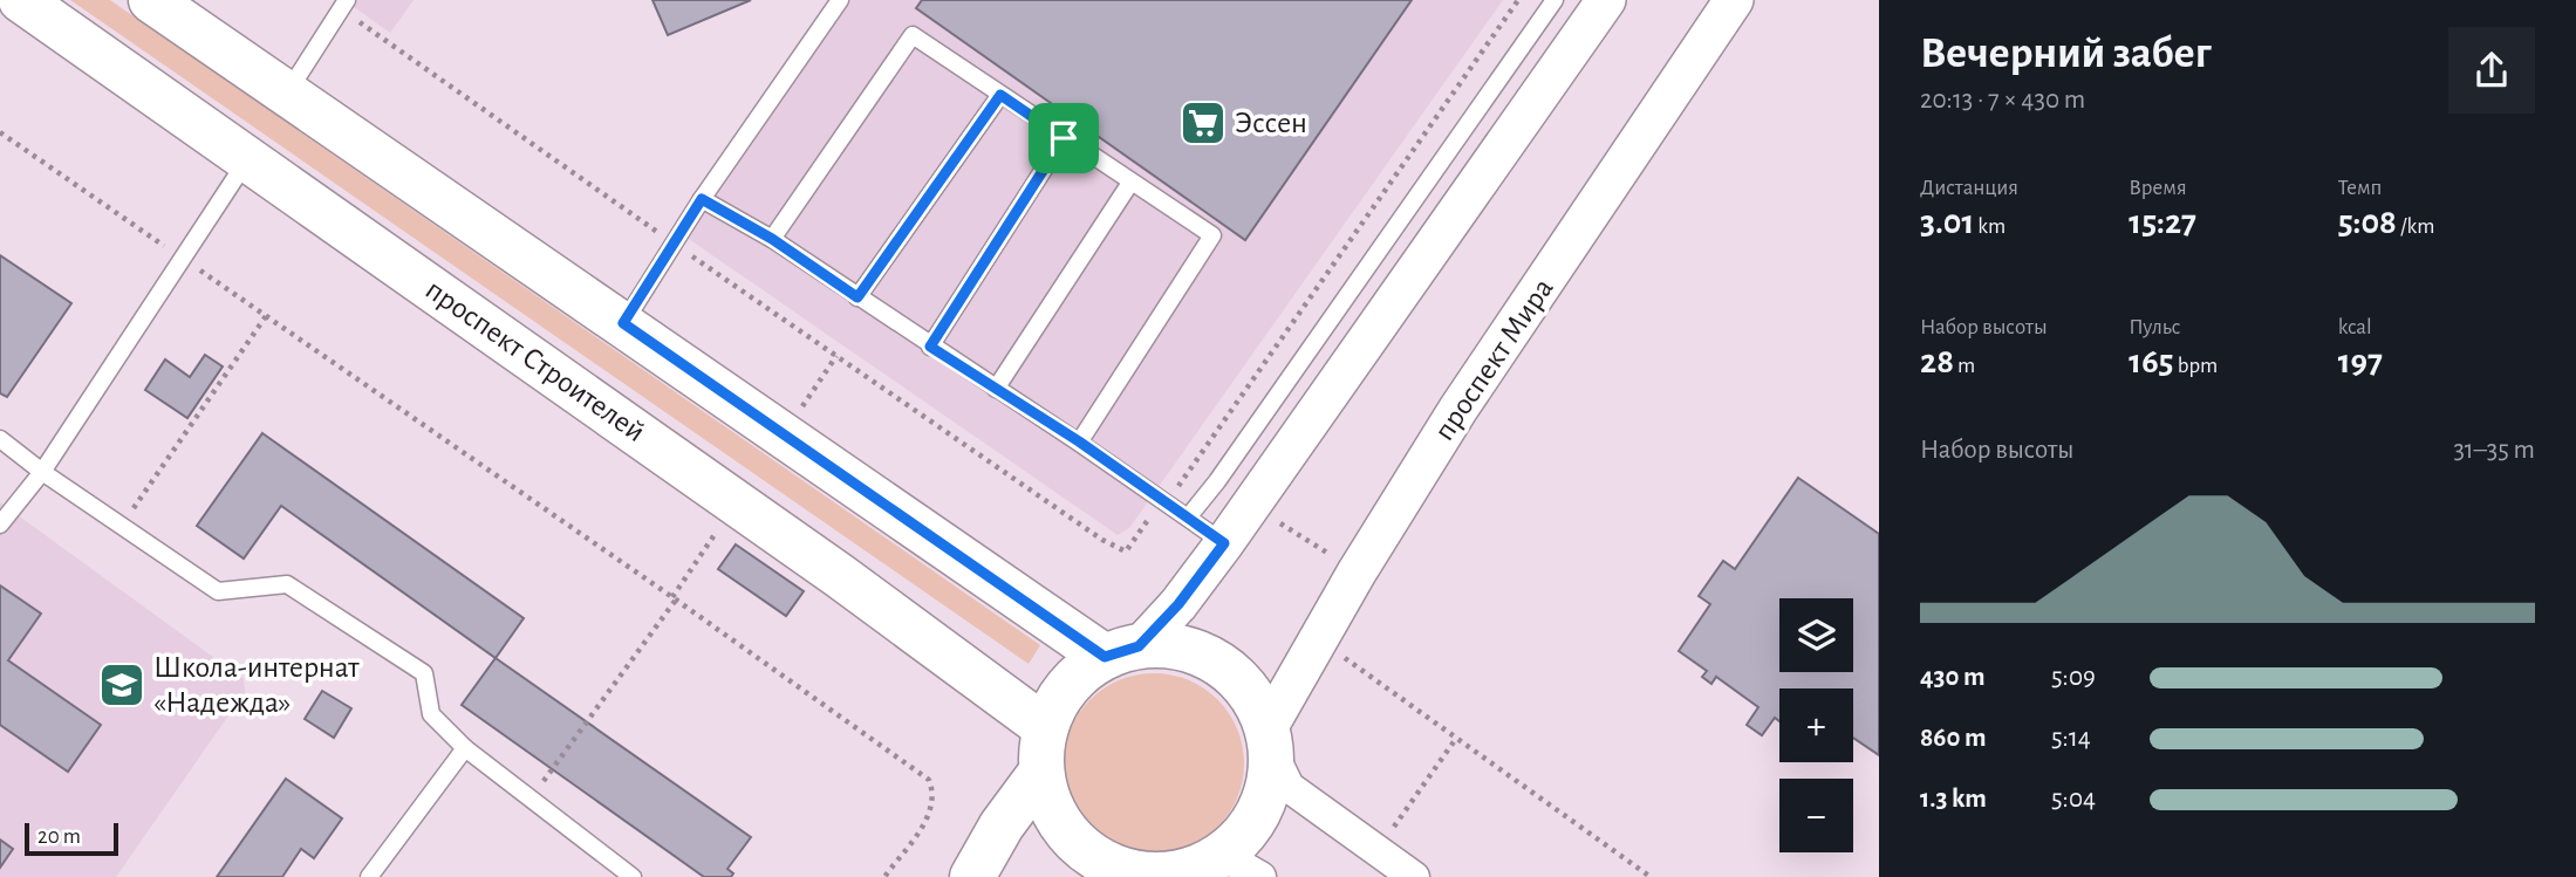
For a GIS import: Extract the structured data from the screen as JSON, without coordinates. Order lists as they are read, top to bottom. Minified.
{"streets":{"main road":["проспект Строителей"],"street":["проспект Мира"]},"crossings":[["проспект Мира","проспект Строителей"]],"places":{"supermarket":["Эссен"],"school or university":["Школа-интернат «Надежда»"]},"scale_bar":"20 m","page":{"heading":["Вечерний забег","20:13 · 7 × 430 m"],"stats":[["Дистанция","3.01 km"],["Время","15:27"],["Темп","5:08 /km"],["Набор высоты","28 m"],["Пульс","165 bpm"],["kcal","197"]],"chart":["Набор высоты","31–35 m"],"map_buttons":["+","−"],"list":[{"name":"430 m","note":"5:09"},{"name":"860 m","note":"5:14"},{"name":"1.3 km","note":"5:04"}],"scale":"20 m"}}
